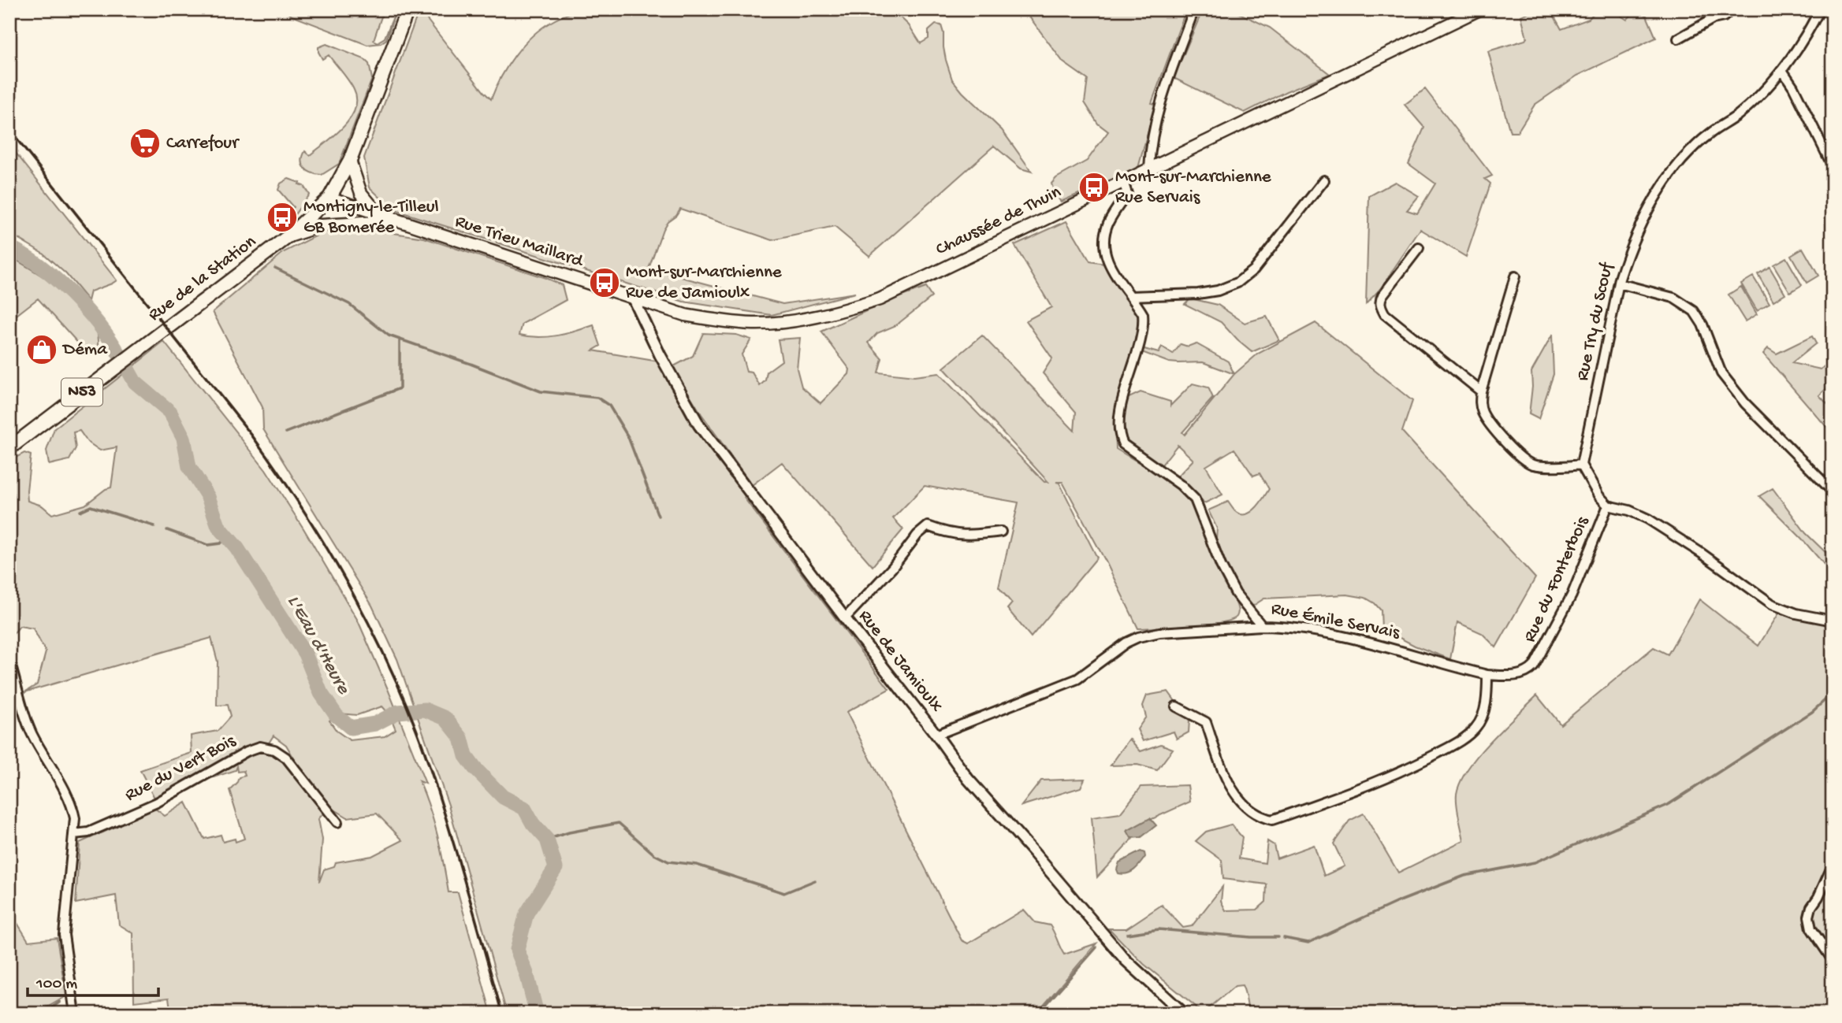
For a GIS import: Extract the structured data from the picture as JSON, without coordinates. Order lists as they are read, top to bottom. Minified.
{"streets":{"main road":["Chaussée de Thuin","Rue Trieu Maillard","Rue de la Station","N53"],"street":["Rue Try du Scouf","Rue du Fonterbois","Rue Émile Servais","Rue de Jamioulx","Rue du Vert Bois"]},"crossings":[["Chaussée de Thuin","Rue Trieu Maillard"],["Chaussée de Thuin","Rue Émile Servais"],["Chaussée de Thuin","Rue de Jamioulx"],["Rue Trieu Maillard","Rue de la Station"],["Rue Trieu Maillard","Rue de Jamioulx"],["Rue du Fonterbois","Rue Émile Servais"]],"water":["L'Eau d'Heure"],"places":{"supermarket":["Carrefour"],"bus stop":["Mont-sur-Marchienne Rue Servais","Montigny-le-Tilleul GB Bomerée","Mont-sur-Marchienne Rue de Jamioulx"],"shop":["Déma"]},"scale_bar":"100 m"}
